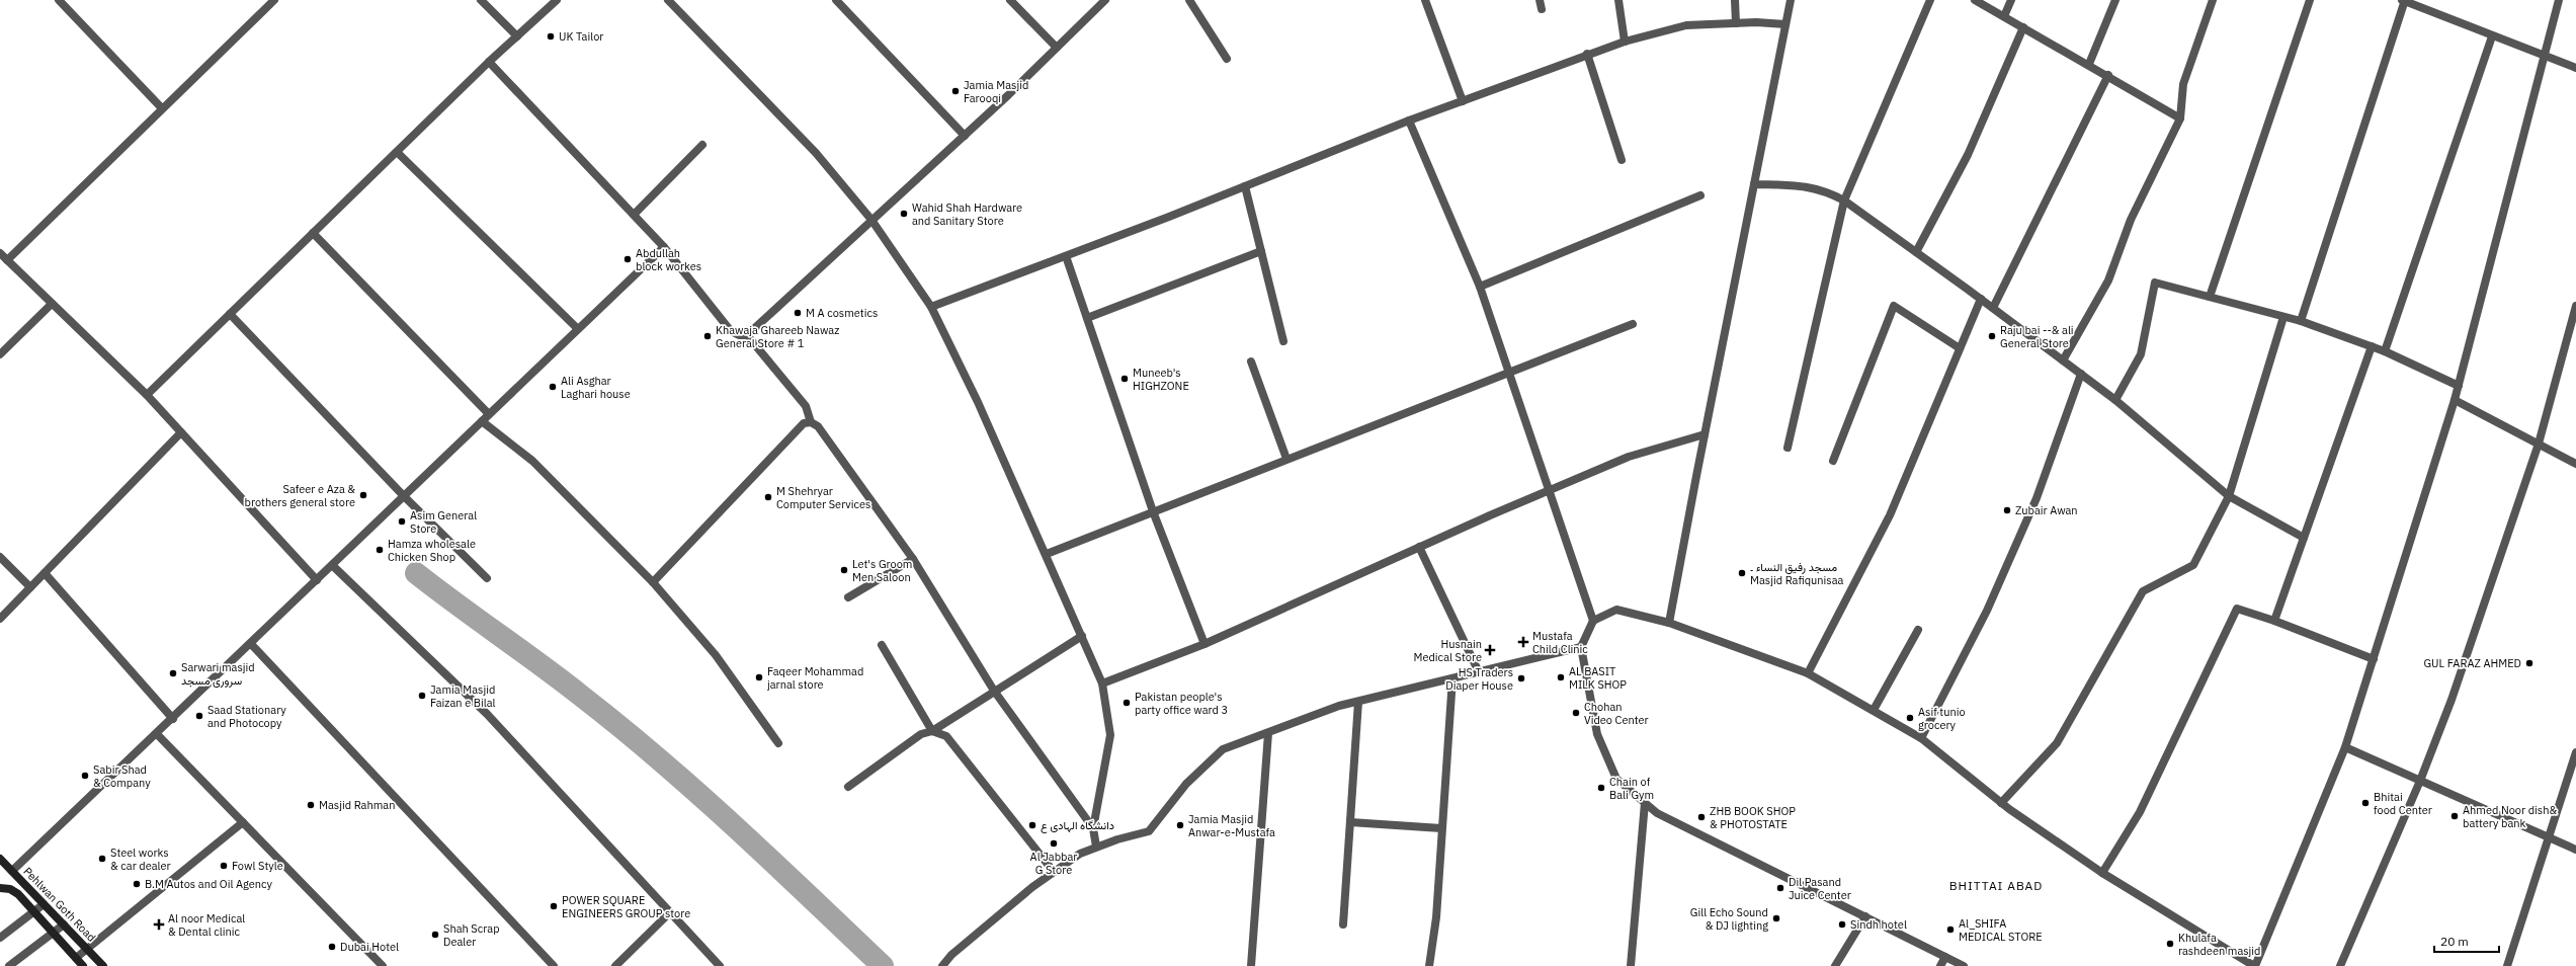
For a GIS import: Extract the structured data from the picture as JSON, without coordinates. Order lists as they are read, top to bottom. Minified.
{"streets":{"main road":["Pehlwan Goth Road"]},"districts":["BHITTAI ABAD"],"places":{"other":["UK Tailor","Jamia Masjid Farooqi","Wahid Shah Hardware and Sanitary Store","Abdullah block workes","M A cosmetics","Khawaja Ghareeb Nawaz General Store # 1","Raju bai --& ali General Store","Muneeb's HIGHZONE","Ali Asghar Laghari house","Safeer e Aza & brothers general store","M Shehryar Computer Services","Zubair Awan","Asim General Store","Hamza wholesale Chicken Shop","Let's Groom Men Saloon","مسجد رفیق النساء ۔ Masjid Rafiqunisaa","GUL FARAZ AHMED","Sarwari masjid سروری مسجد","Faqeer Mohammad jarnal store","AL BASIT MILK SHOP","HS Traders Diaper House","Jamia Masjid Faizan e Bilal","Pakistan people's party office ward 3","Chohan Video Center","Saad Stationary and Photocopy","Asif tunio grocery","Sabir Shad & Company","Chain of Bali Gym","Bhitai food Center","Masjid Rahman","Ahmed Noor dish& battery bank","ZHB BOOK SHOP & PHOTOSTATE","دانشگاہ الہادی ع","Jamia Masjid Anwar-e-Mustafa","Al Jabbar G Store","Steel works & car dealer","Fowl Style","B.M Autos and Oil Agency","Dil Pasand Juice Center","POWER SQUARE ENGINEERS GROUP store","Gill Echo Sound & DJ lighting","Sindh hotel","Al_SHIFA MEDICAL STORE","Shah Scrap Dealer","Khulafa rashdeen masjid","Dubai Hotel"],"health":["Mustafa Child Clinic","Husnain Medical Store","Al noor Medical & Dental clinic"]},"scale_bar":"20 m"}
